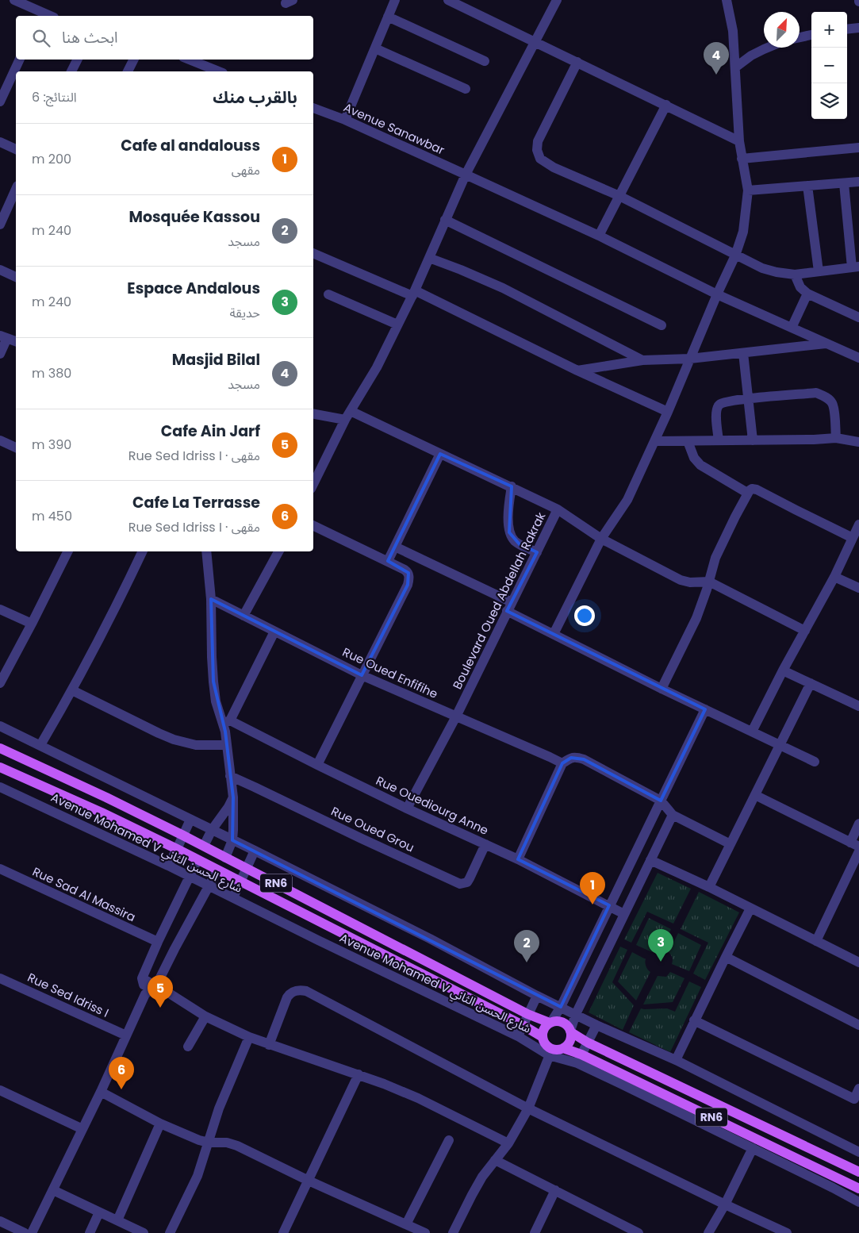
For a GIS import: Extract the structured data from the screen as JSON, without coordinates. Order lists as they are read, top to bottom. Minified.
{"streets":{"main road":["RN6"],"street":["Avenue Sanawbar","Boulevard Oued Abdellah Rakrak","Rue Oued Enfifihe","Rue Ouediourg Anne","Rue Oued Grou","Avenue Mohamed V شارع الحسن الثاني","Rue Sad Al Massira","Rue Sed Idriss I"]},"crossings":[["Boulevard Oued Abdellah Rakrak","Rue Oued Enfifihe"],["Boulevard Oued Abdellah Rakrak","Rue Ouediourg Anne"],["Rue Ouediourg Anne","Rue Oued Grou"],["Avenue Mohamed V شارع الحسن الثاني","RN6"]],"north":"top right","page":{"map_buttons":["+","−"],"search":"ابحث هنا","pins":["4","1","3","2","5","6"],"heading":["بالقرب منك","النتائج: 6"],"list":[{"mark":"1","name":"Cafe al andalouss","note":"مقهى","value":"200 m"},{"mark":"2","name":"Mosquée Kassou","note":"مسجد","value":"240 m"},{"mark":"3","name":"Espace Andalous","note":"حديقة","value":"240 m"},{"mark":"4","name":"Masjid Bilal","note":"مسجد","value":"380 m"},{"mark":"5","name":"Cafe Ain Jarf","note":"مقهى · Rue Sed Idriss I","value":"390 m"},{"mark":"6","name":"Cafe La Terrasse","note":"مقهى · Rue Sed Idriss I","value":"450 m"}]}}
